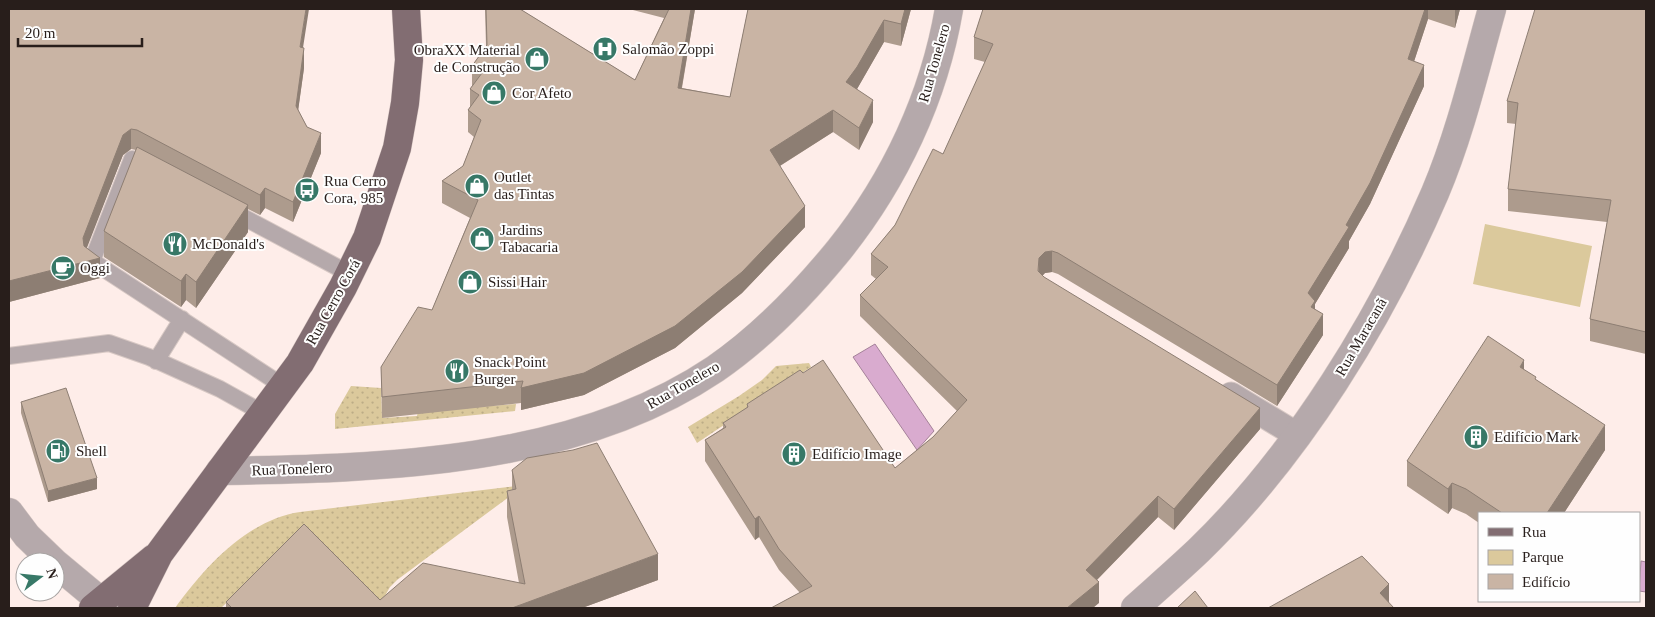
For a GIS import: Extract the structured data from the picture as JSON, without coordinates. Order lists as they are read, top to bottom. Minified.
{"streets":{"main road":["Rua Cerro Corá"],"street":["Rua Tonelero","Rua Maracanã"]},"crossings":[["Rua Tonelero","Rua Cerro Corá"]],"places":{"hospital":["Salomão Zoppi"],"shop":["ObraXX Material de Construção","Cor Afeto","Outlet das Tintas","Jardins Tabacaria","Sissi Hair"],"bus stop":["Rua Cerro Cora, 985"],"restaurant":["McDonald's","Snack Point Burger"],"cafe":["Oggi"],"building":["Edifício Mark","Edifício Image"],"fuel station":["Shell"]},"legend":["Rua","Parque","Edifício"],"scale_bar":"20 m","north":"right"}
